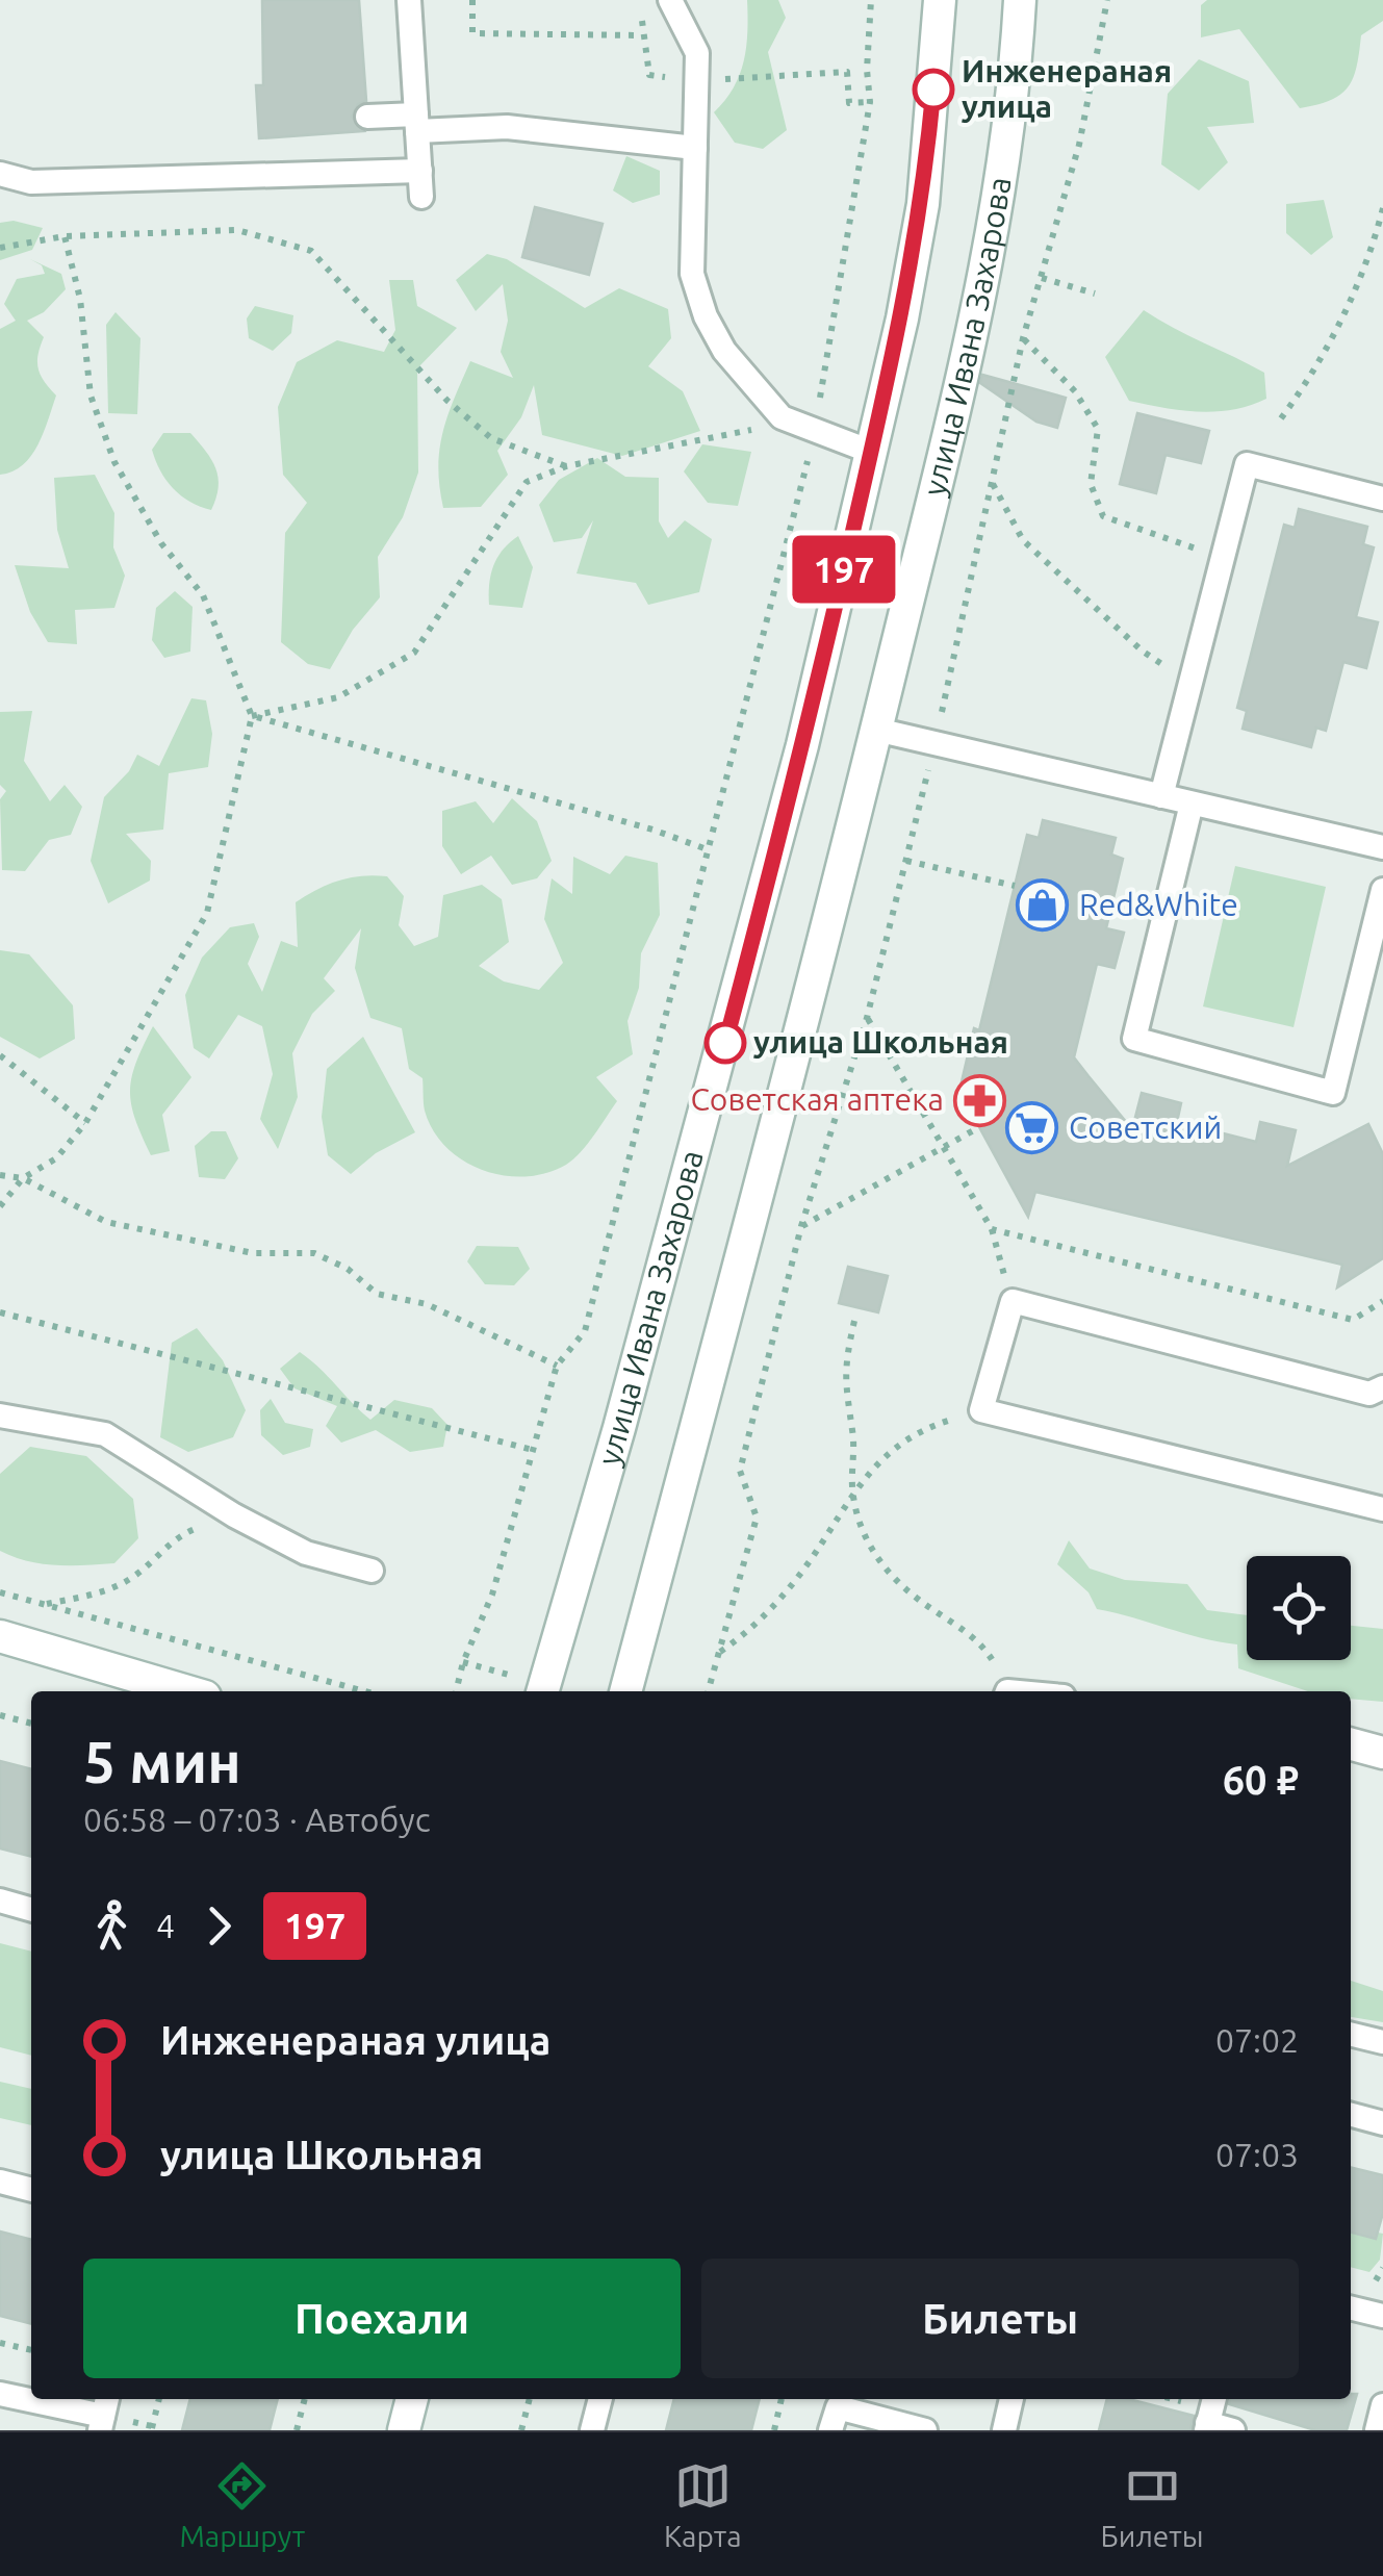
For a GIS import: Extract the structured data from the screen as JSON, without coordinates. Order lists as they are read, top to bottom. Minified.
{"streets":{"main road":["улица Ивана Захарова"]},"places":{"other":["Инженераная улица","улица Школьная"],"shop":["Red&White"],"pharmacy":["Советская аптека"],"supermarket":["Советский"]},"lines":["bus line 197"],"page":{"on_map":"197","heading":["5 мин","06:58 – 07:03 · Автобус","60 ₽"],"legs":["4","197"],"list":[{"name":"Инженераная улица","value":"07:02"},{"name":"улица Школьная","value":"07:03"}],"buttons":["Поехали","Билеты"],"tabs":["Маршрут","Карта","Билеты"]}}
